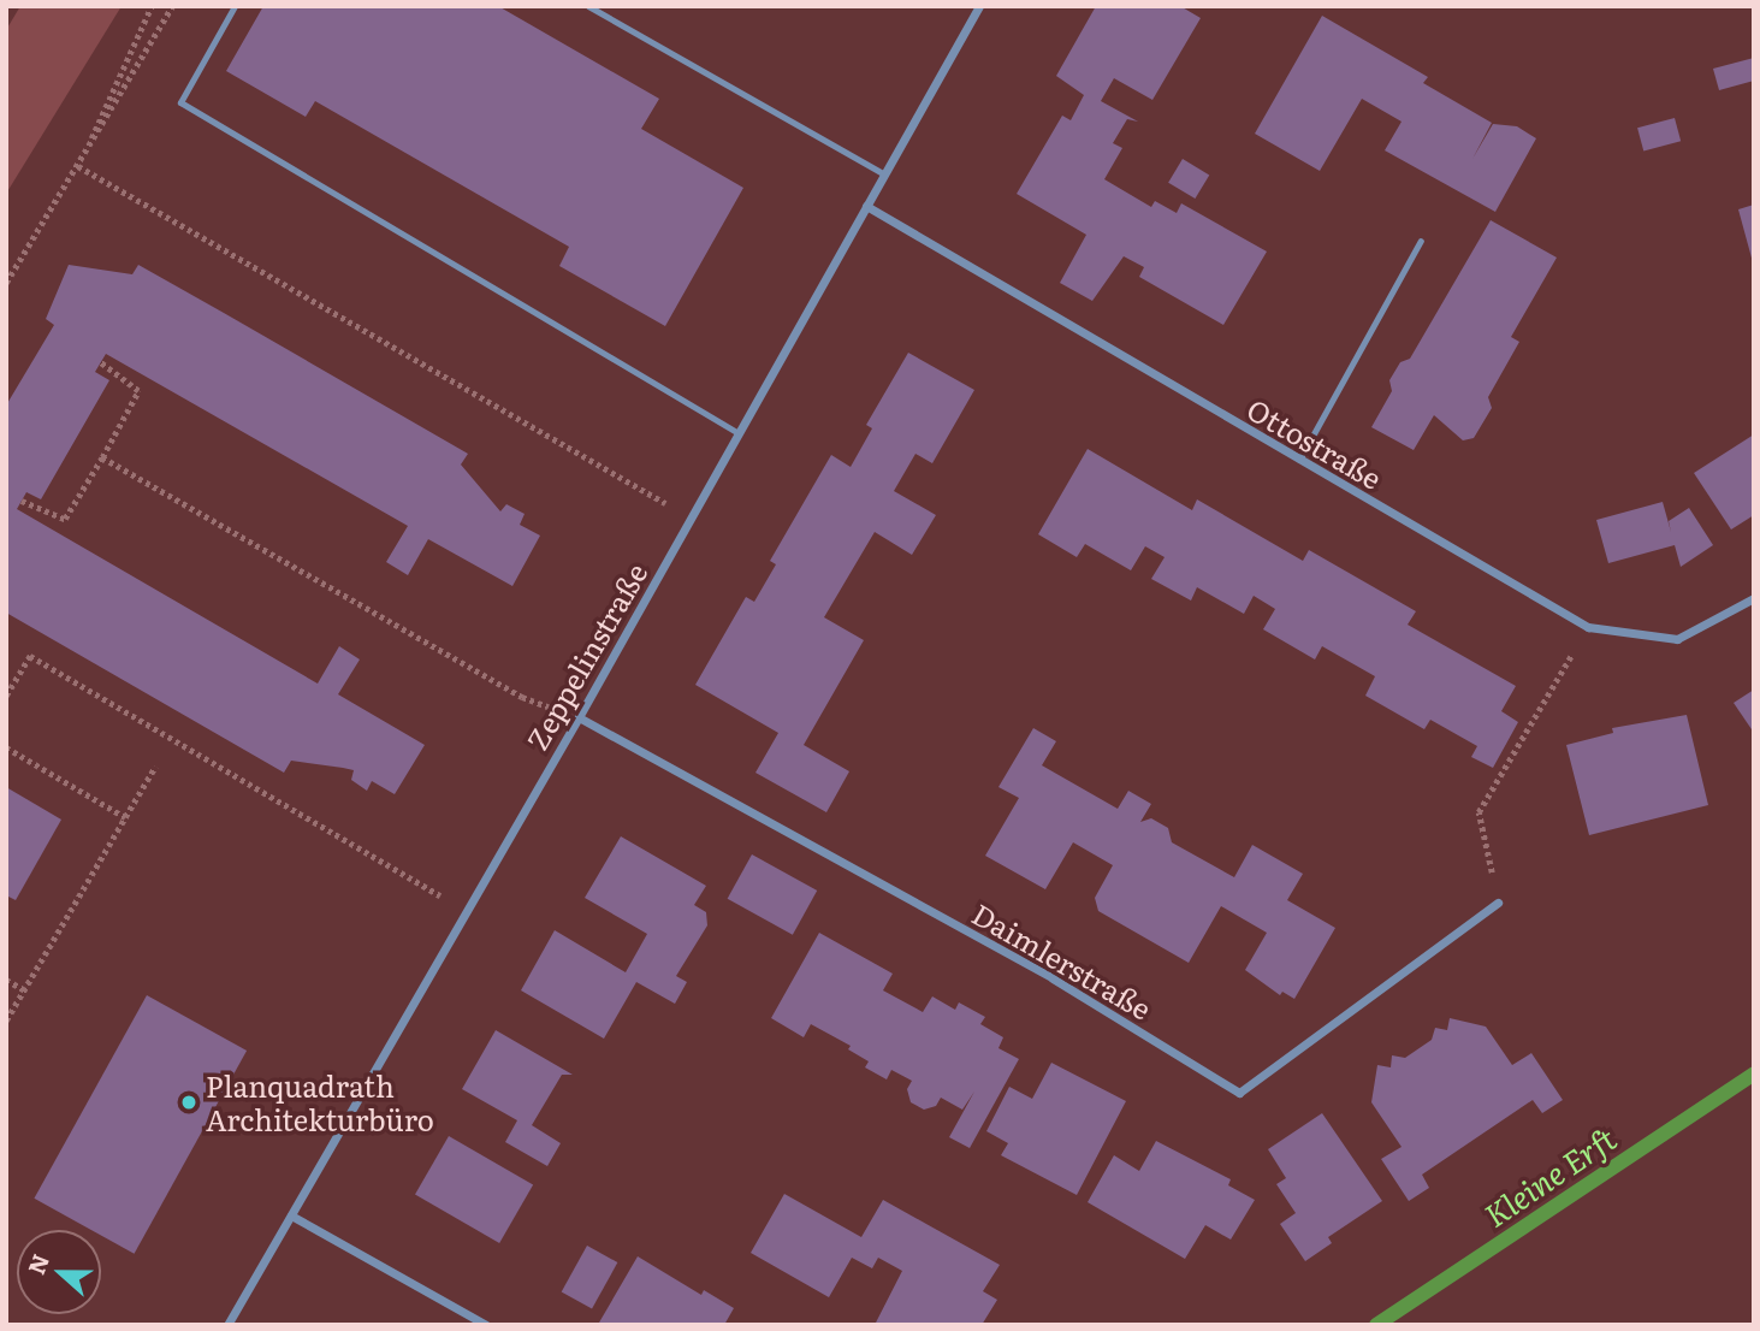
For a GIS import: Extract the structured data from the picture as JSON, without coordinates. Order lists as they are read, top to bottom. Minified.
{"streets":{"street":["Ottostraße","Zeppelinstraße","Daimlerstraße"]},"crossings":[["Ottostraße","Zeppelinstraße"],["Zeppelinstraße","Daimlerstraße"]],"water":["Kleine Erft"],"places":["Planquadrath Architekturbüro"],"north":"left"}
